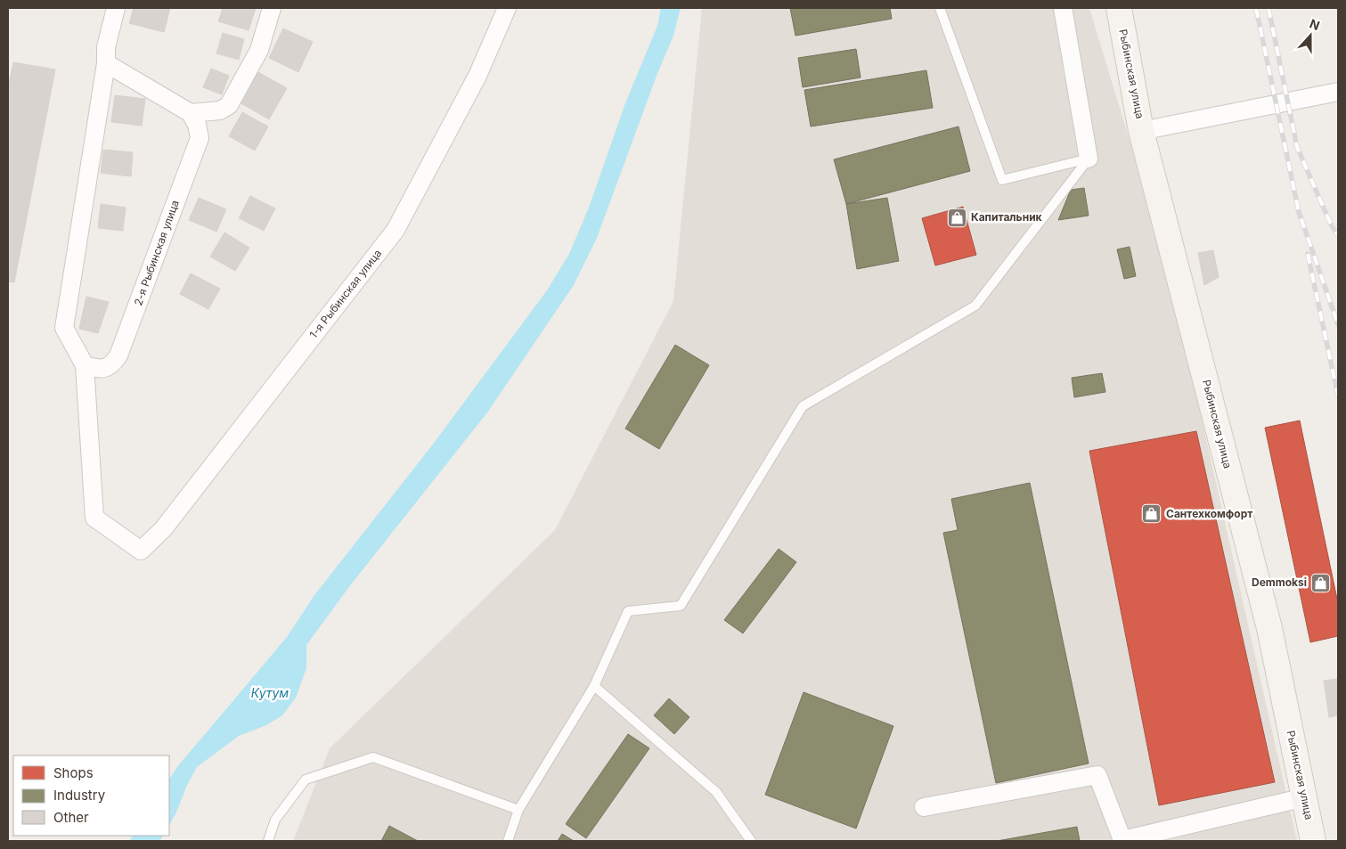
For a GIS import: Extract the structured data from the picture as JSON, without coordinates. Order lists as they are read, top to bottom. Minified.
{"streets":{"main road":["Рыбинская улица"],"street":["2-я Рыбинская улица","1-я Рыбинская улица"]},"crossings":[["2-я Рыбинская улица","1-я Рыбинская улица"]],"water":["Кутум"],"places":{"shop":["Капитальник","Сантехкомфорт","Demmoksi"]},"legend":["Shops","Industry","Other"],"north":"top"}
